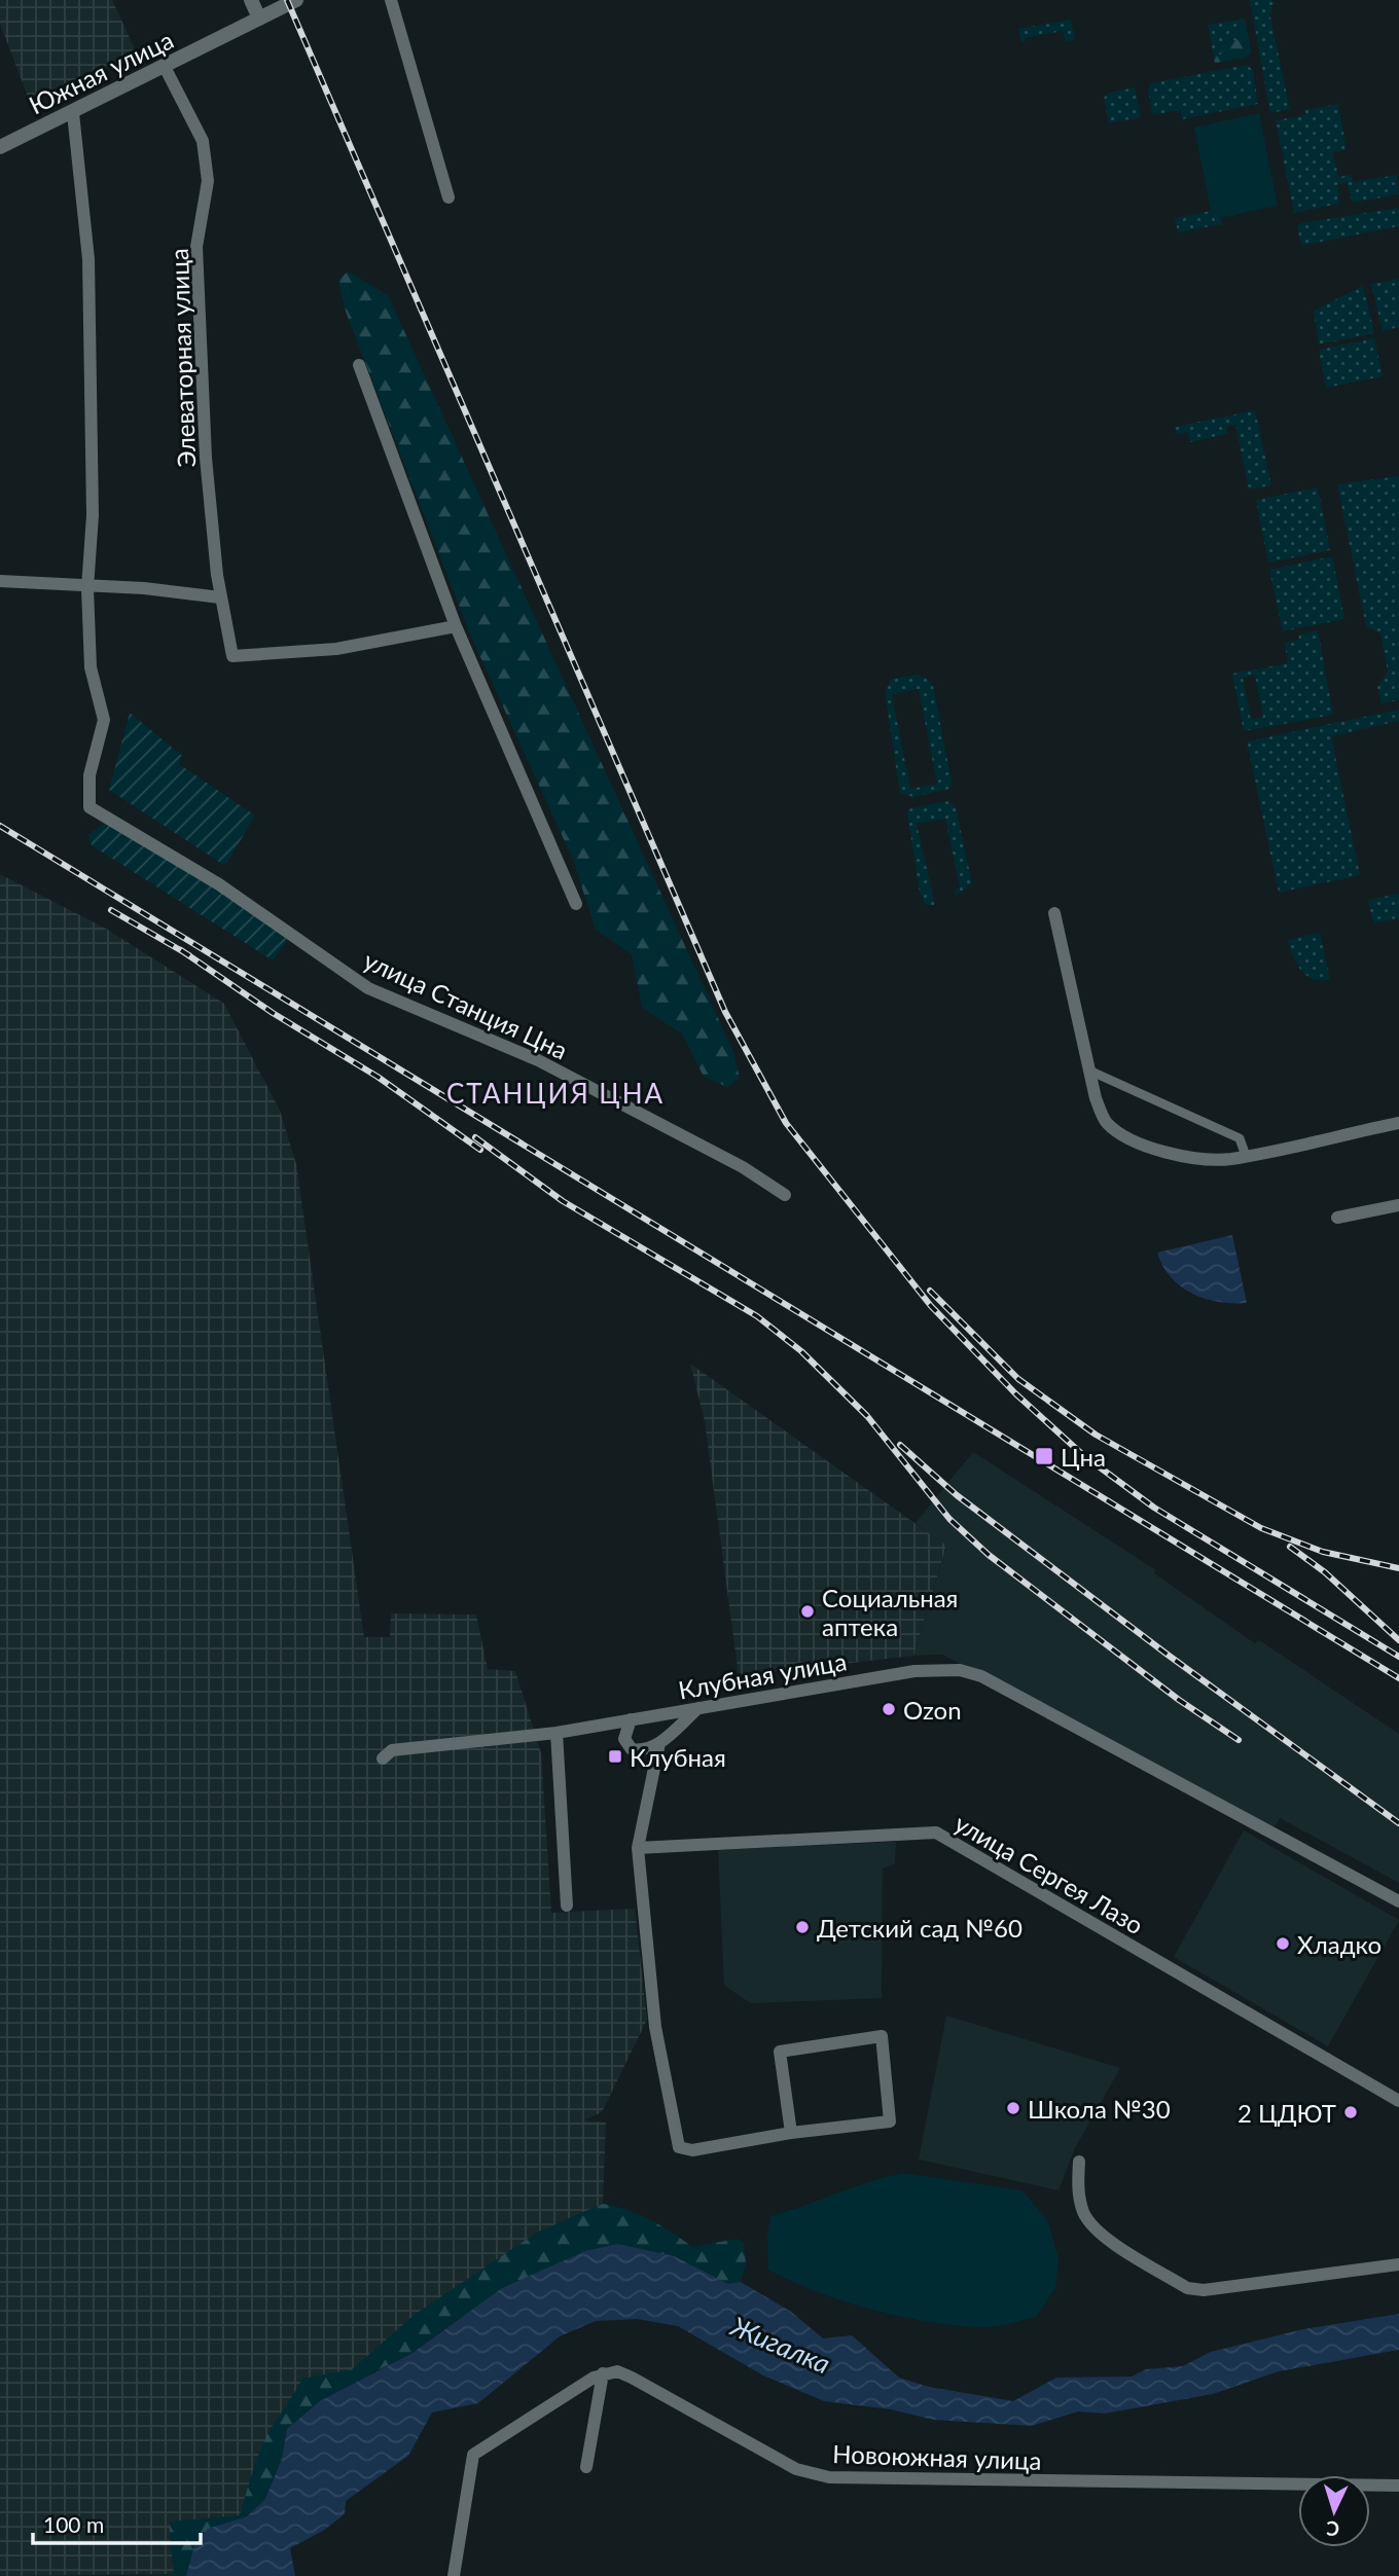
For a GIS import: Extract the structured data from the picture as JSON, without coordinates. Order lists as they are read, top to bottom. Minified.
{"streets":{"street":["Южная улица","Элеваторная улица","улица Станция Цна","Клубная улица","улица Сергея Лазо","Новоюжная улица"]},"crossings":[["Южная улица","Элеваторная улица"],["Южная улица","улица Станция Цна"]],"districts":["СТАНЦИЯ ЦНА"],"water":["Жигалка"],"places":{"transit":["Цна","Клубная"],"other":["Социальная аптека","Ozon","Детский сад №60","Хладко","Школа №30","2 ЦДЮТ"]},"scale_bar":"100 m","north":"bottom"}
